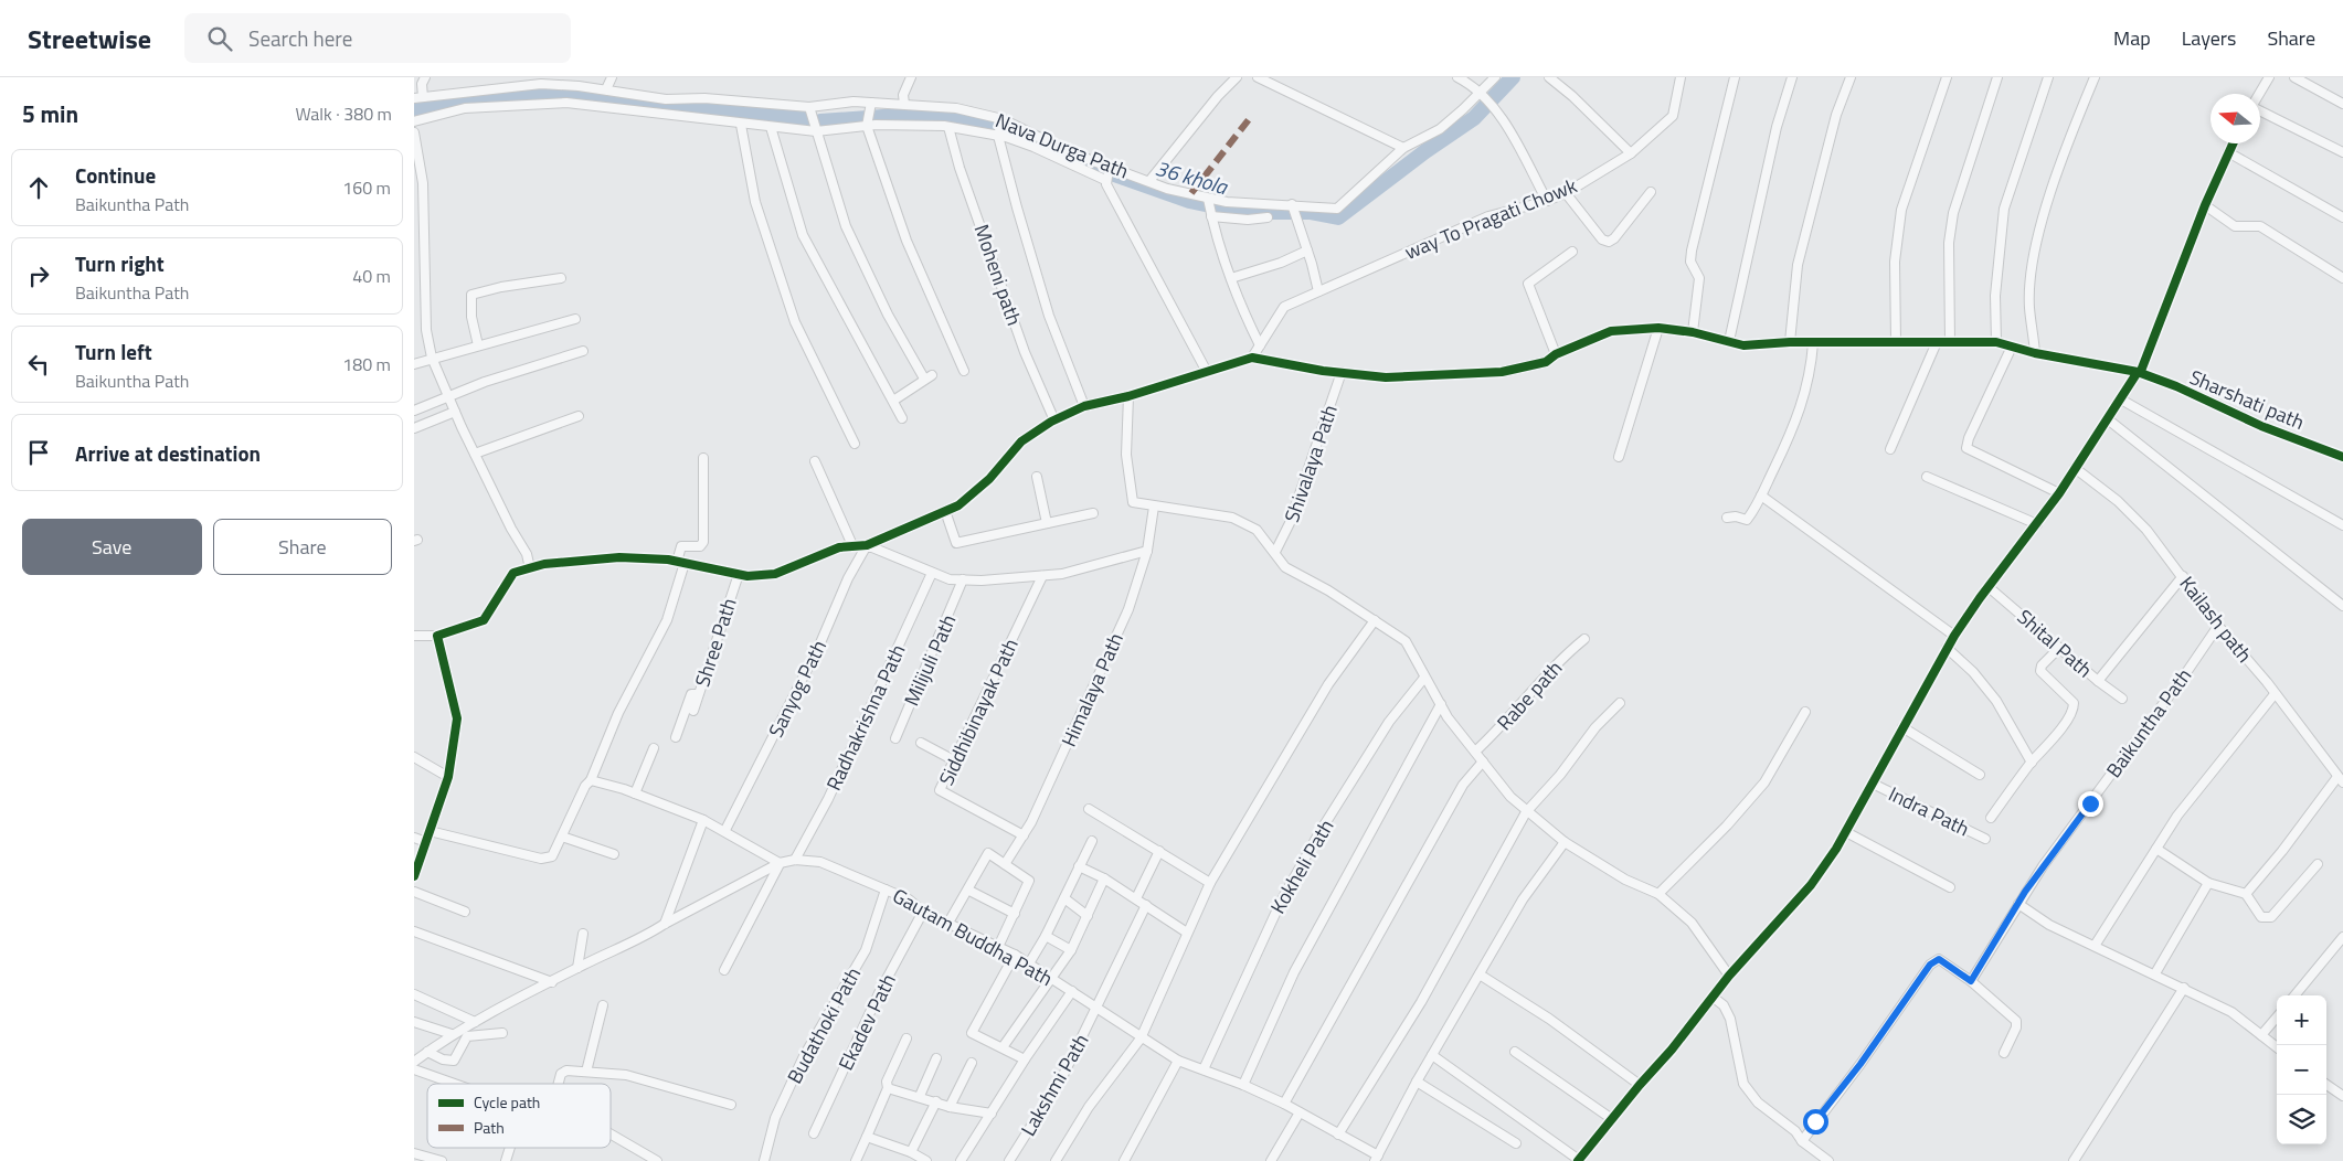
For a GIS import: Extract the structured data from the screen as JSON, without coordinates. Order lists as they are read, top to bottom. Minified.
{"streets":{"street":["Nava Durga Path","way To Pragati Chowk","Moheni path","Sharshati path","Shivalaya Path","Kailash path","Shree Path","Shital Path","Milijuli Path","Sanyog Path","Himalaya Path","Rabe path","Siddhibinayak Path","Radhakrishna Path","Baikuntha Path","Indra Path","Kokheli Path","Gautam Buddha Path","Ekadev Path","Budathoki Path","Lakshmi Path"]},"crossings":[["way To Pragati Chowk","Sharshati path"],["Sharshati path","Shivalaya Path"],["Kailash path","Baikuntha Path"],["Himalaya Path","Siddhibinayak Path"],["Radhakrishna Path","Gautam Buddha Path"],["Kokheli Path","Gautam Buddha Path"],["Gautam Buddha Path","Ekadev Path"],["Gautam Buddha Path","Budathoki Path"],["Gautam Buddha Path","Lakshmi Path"]],"water":["36 khola"],"legend":["Cycle path","Path"],"north":"left","page":{"header":"Streetwise","search":"Search here","nav":["Map","Layers","Share"],"heading":["5 min","Walk · 380 m"],"list":[["Continue","Baikuntha Path","160 m"],["Turn right","Baikuntha Path","40 m"],["Turn left","Baikuntha Path","180 m"],"Arrive at destination"],"buttons":["Save","Share"],"map_buttons":["+","−"]}}
